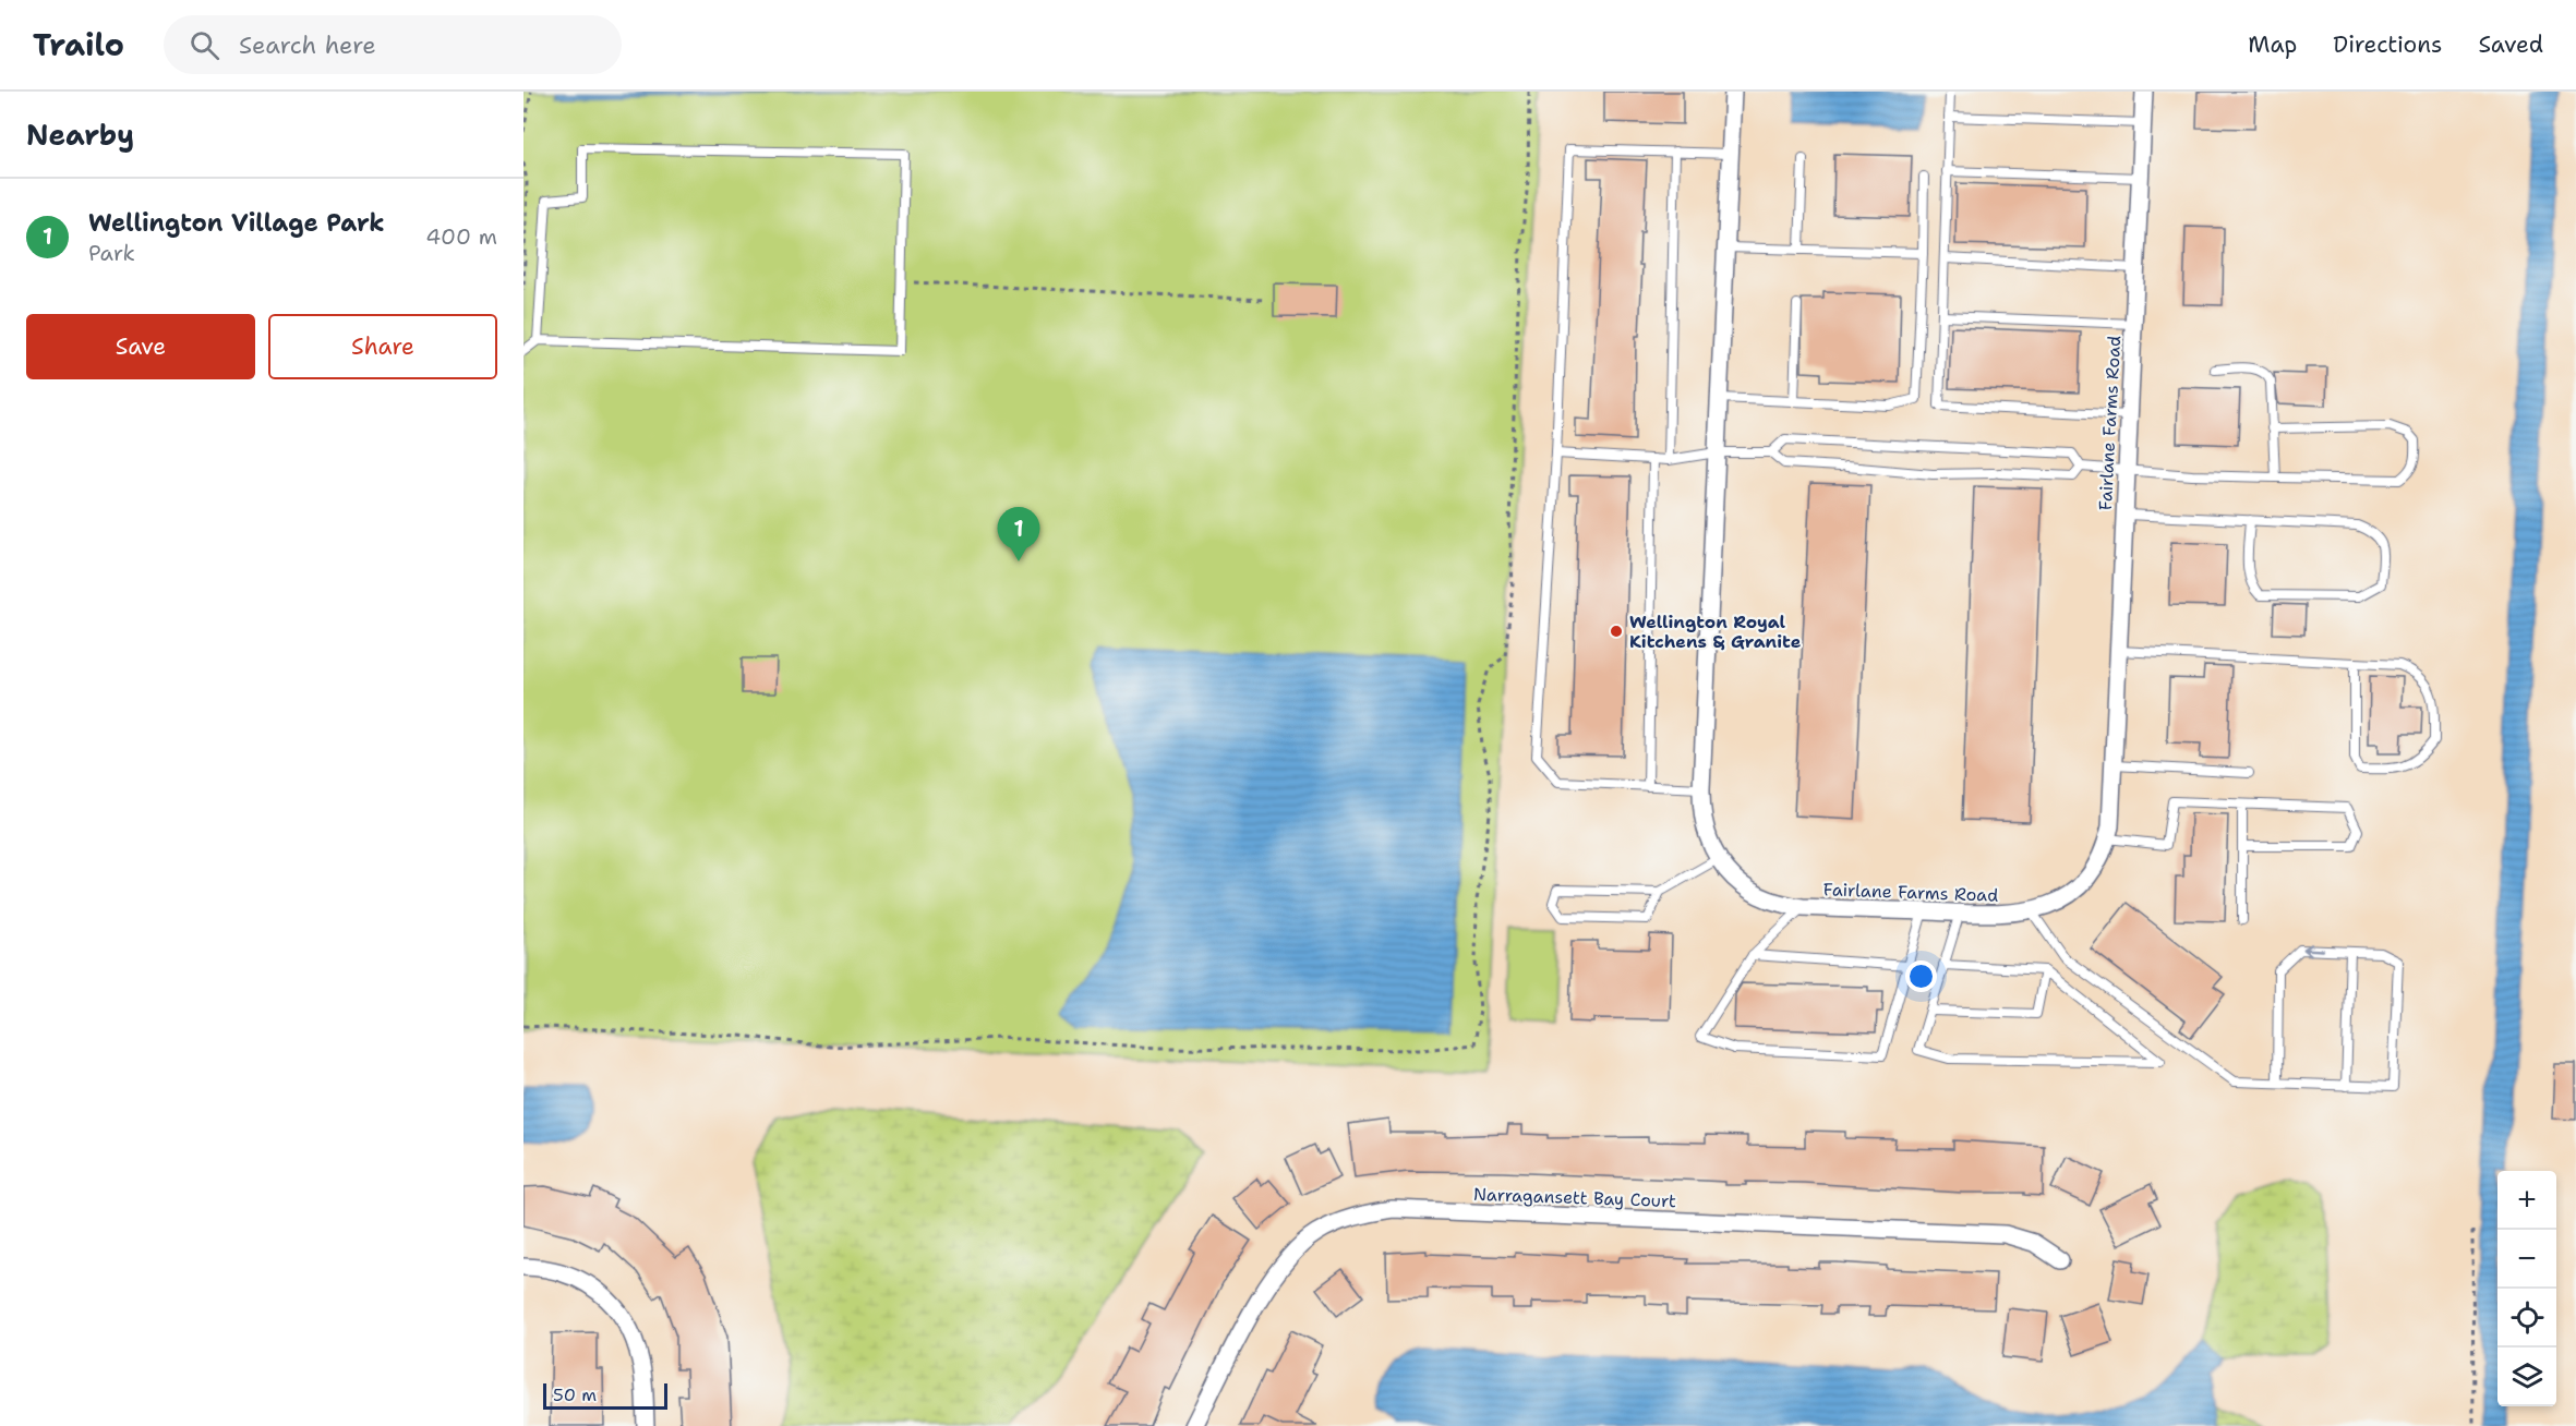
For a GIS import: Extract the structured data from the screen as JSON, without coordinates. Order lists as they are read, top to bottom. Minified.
{"streets":{"street":["Fairlane Farms Road","Narragansett Bay Court"]},"places":["Wellington Royal Kitchens & Granite"],"scale_bar":"50 m","page":{"header":"Trailo","search":"Search here","nav":["Map","Directions","Saved"],"heading":"Nearby","list":[{"mark":"1","name":"Wellington Village Park","note":"Park","value":"400 m"}],"buttons":["Save","Share"],"pins":"1","map_buttons":["+","−"],"scale":"50 m"}}
